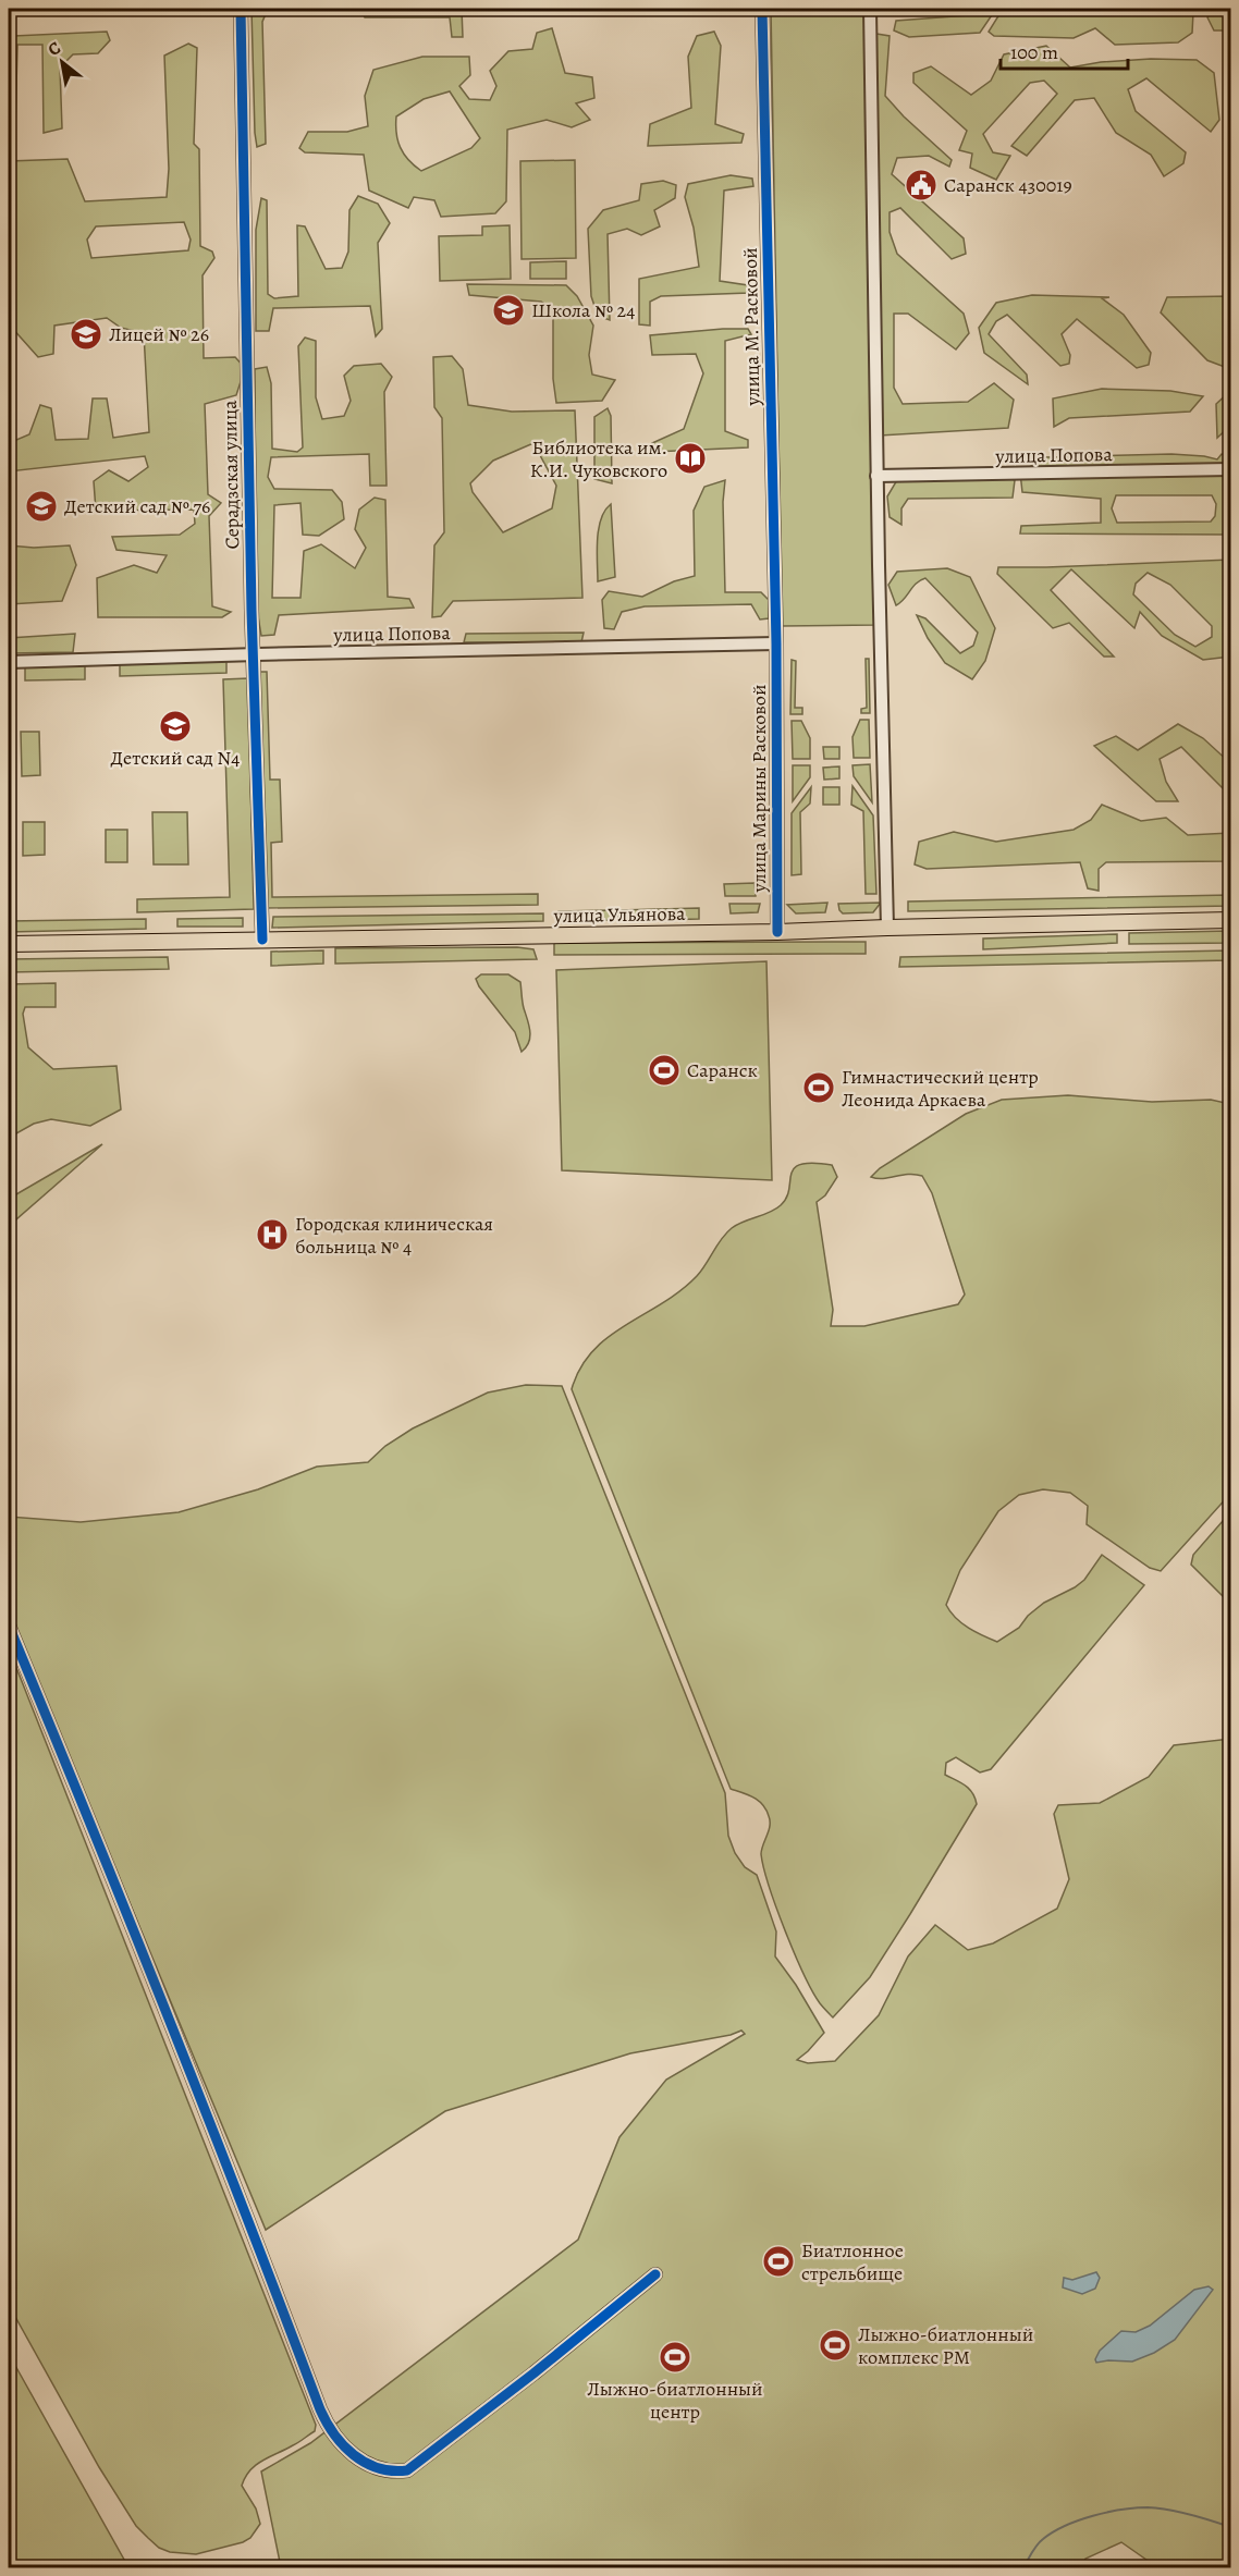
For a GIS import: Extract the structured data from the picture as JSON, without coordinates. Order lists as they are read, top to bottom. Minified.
{"streets":{"main road":["улица Ульянова"],"street":["улица М. Расковой","улица Попова","Серадзская улица","улица Марины Расковой"]},"crossings":[["улица М. Расковой","улица Попова"],["улица М. Расковой","улица Марины Расковой"],["улица Попова","Серадзская улица"],["улица Попова","улица Марины Расковой"],["Серадзская улица","улица Ульянова"],["улица Марины Расковой","улица Ульянова"]],"places":{"public building":["Саранск 430019"],"school or university":["Школа № 24","Лицей № 26","Детский сад № 76","Детский сад N4"],"library":["Библиотека им. К.И. Чуковского"],"sports":["Саранск","Гимнастический центр Леонида Аркаева","Биатлонное стрельбище","Лыжно-биатлонный комплекс РМ","Лыжно-биатлонный центр"],"hospital":["Городская клиническая больница № 4"]},"scale_bar":"100 m","north":"top left"}
